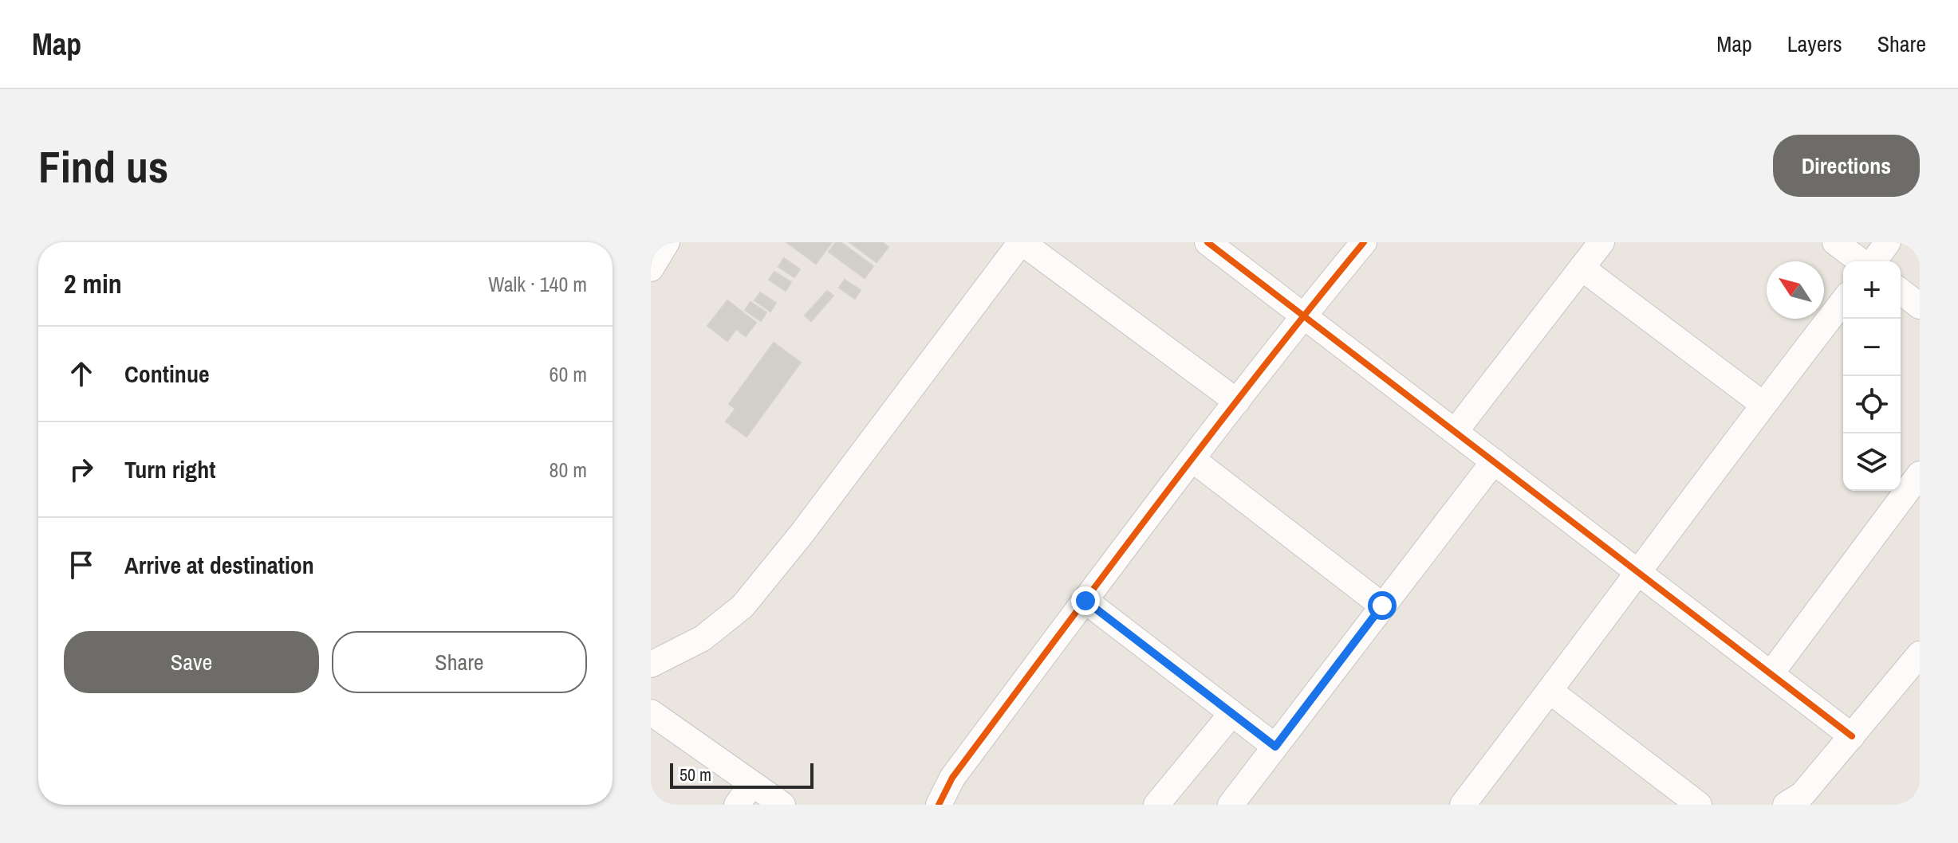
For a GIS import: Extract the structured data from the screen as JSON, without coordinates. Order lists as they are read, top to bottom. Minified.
{"scale_bar":"50 m","north":"top left","page":{"header":"Map","nav":["Map","Layers","Share"],"buttons":["Directions",["Save","Share"]],"title":"Find us","heading":["2 min","Walk · 140 m"],"map_buttons":["+","−"],"list":[["Continue","60 m"],["Turn right","80 m"],"Arrive at destination"],"scale":"50 m"}}
